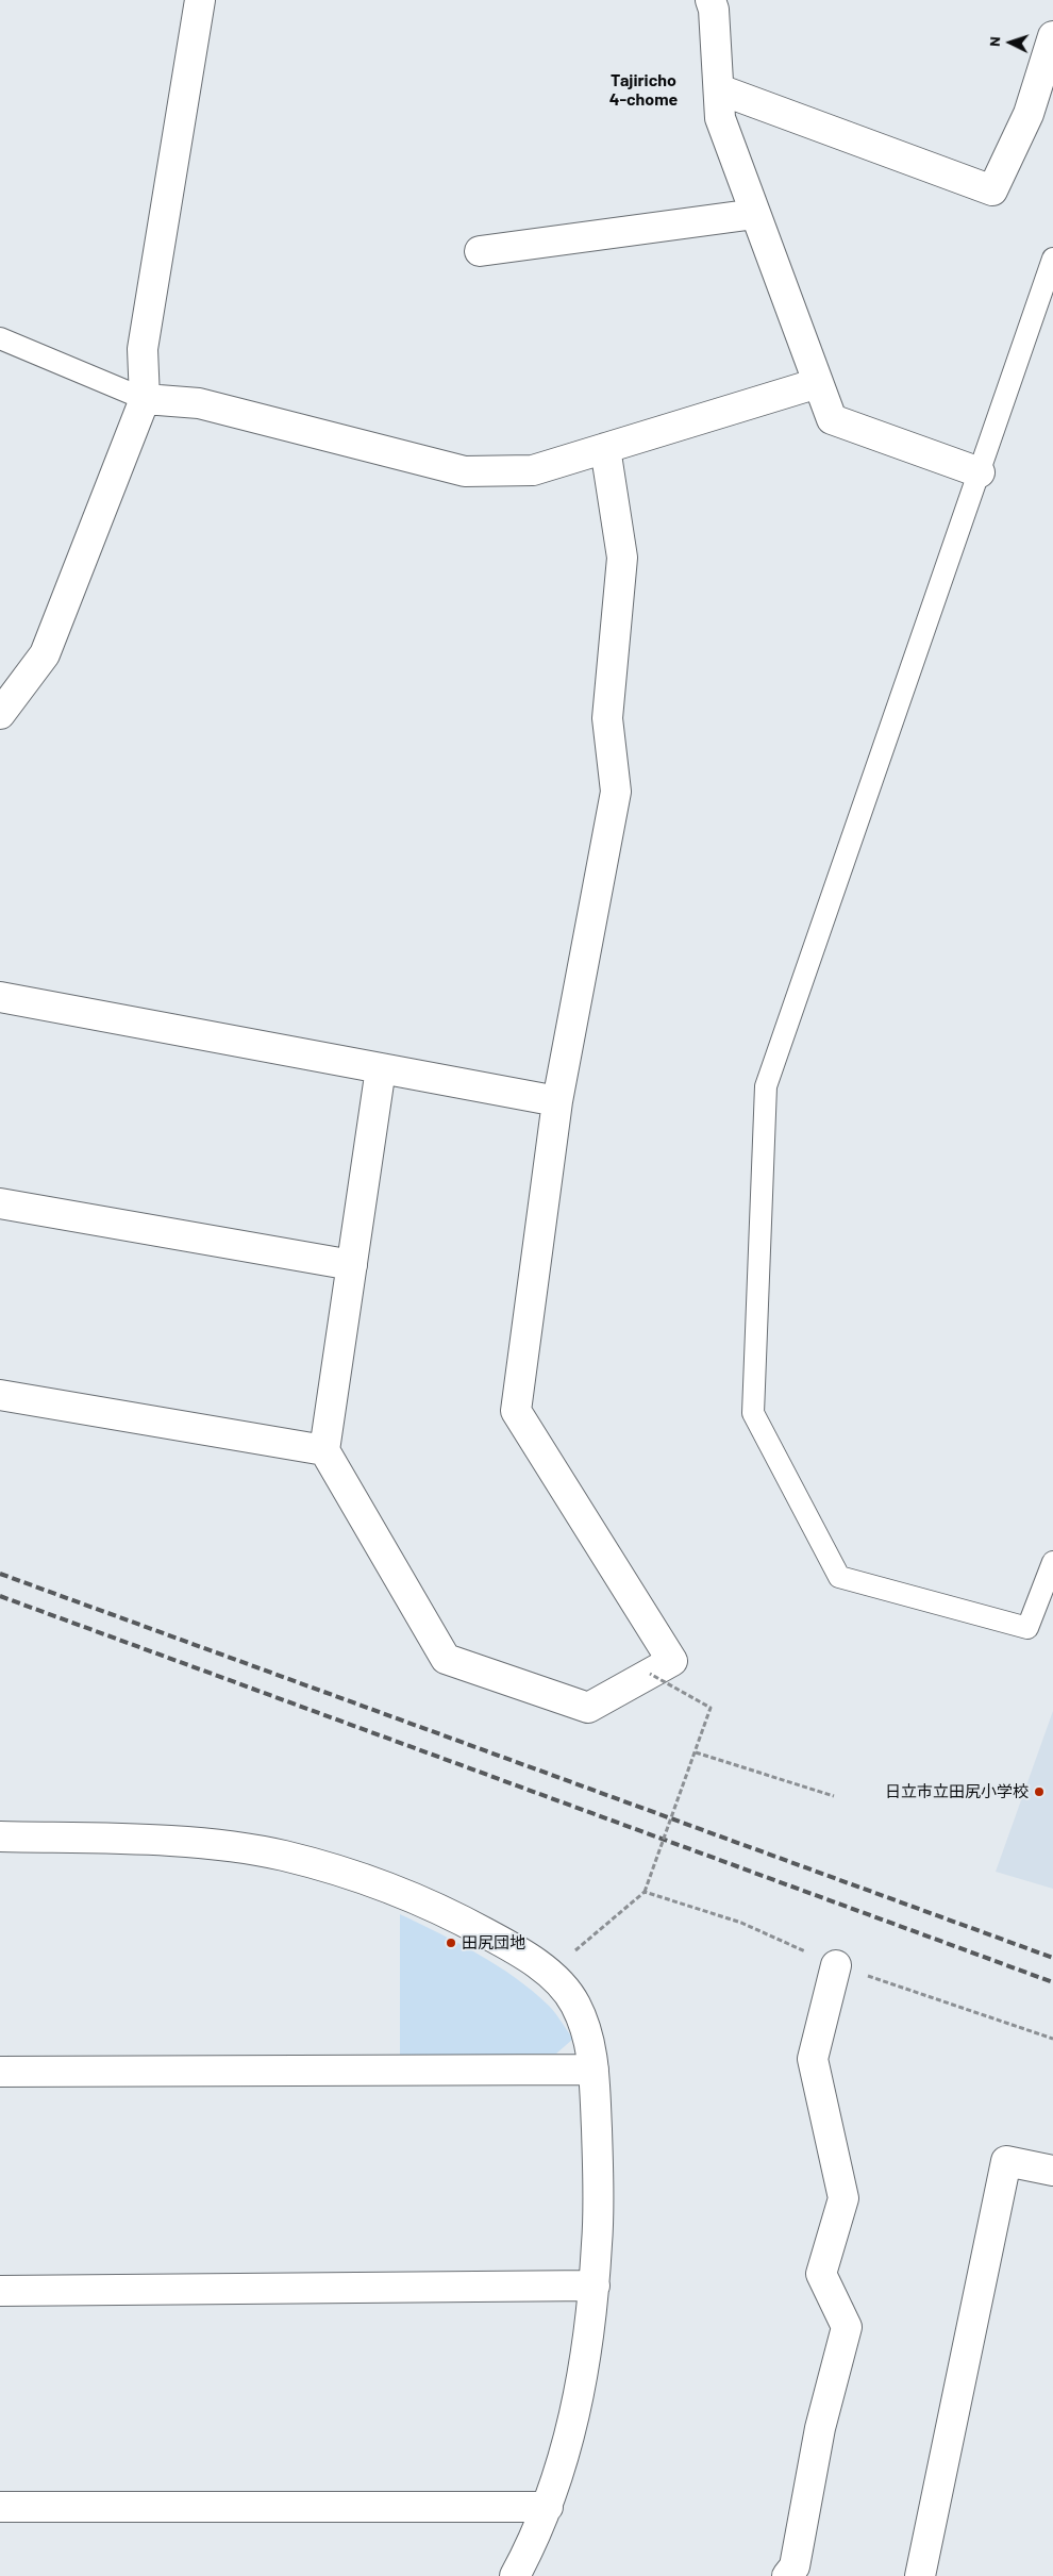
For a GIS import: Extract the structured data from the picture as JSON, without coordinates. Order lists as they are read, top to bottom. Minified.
{"districts":["Tajiricho 4-chome"],"places":["日立市立田尻小学校","田尻団地"],"north":"left"}
